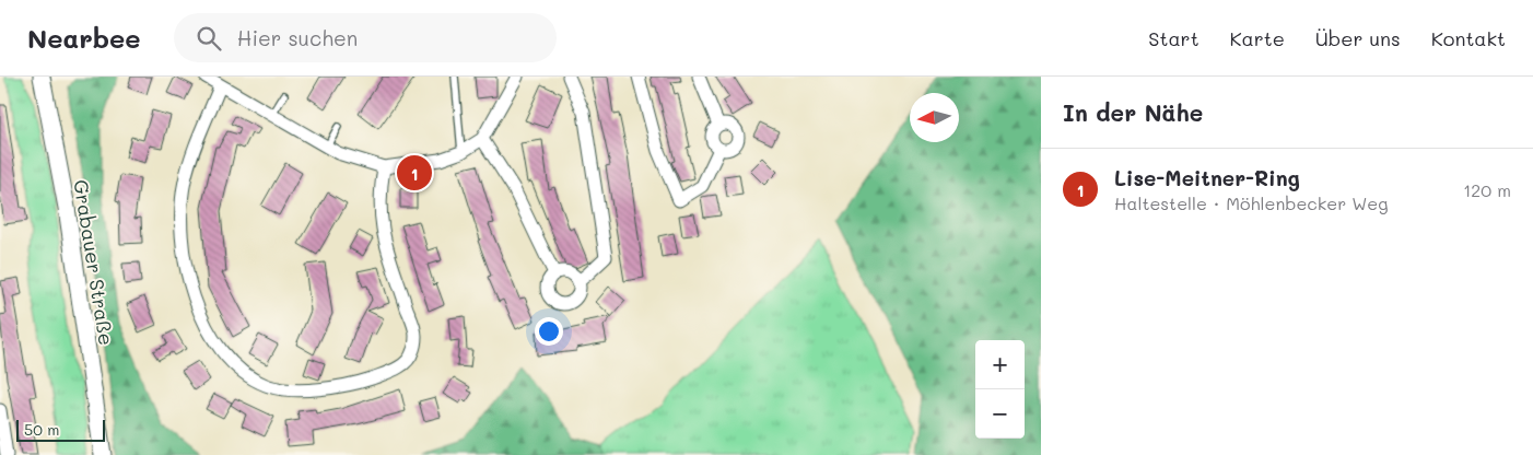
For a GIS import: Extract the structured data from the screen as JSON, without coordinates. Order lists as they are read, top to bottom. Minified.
{"streets":{"main road":["Grabauer Straße"]},"scale_bar":"50 m","north":"left","page":{"header":"Nearbee","search":"Hier suchen","nav":["Start","Karte","Über uns","Kontakt"],"heading":"In der Nähe","list":[{"mark":"1","name":"Lise-Meitner-Ring","note":"Haltestelle · Möhlenbecker Weg","value":"120 m"}],"pins":"1","map_buttons":["+","−"],"scale":"50 m"}}
